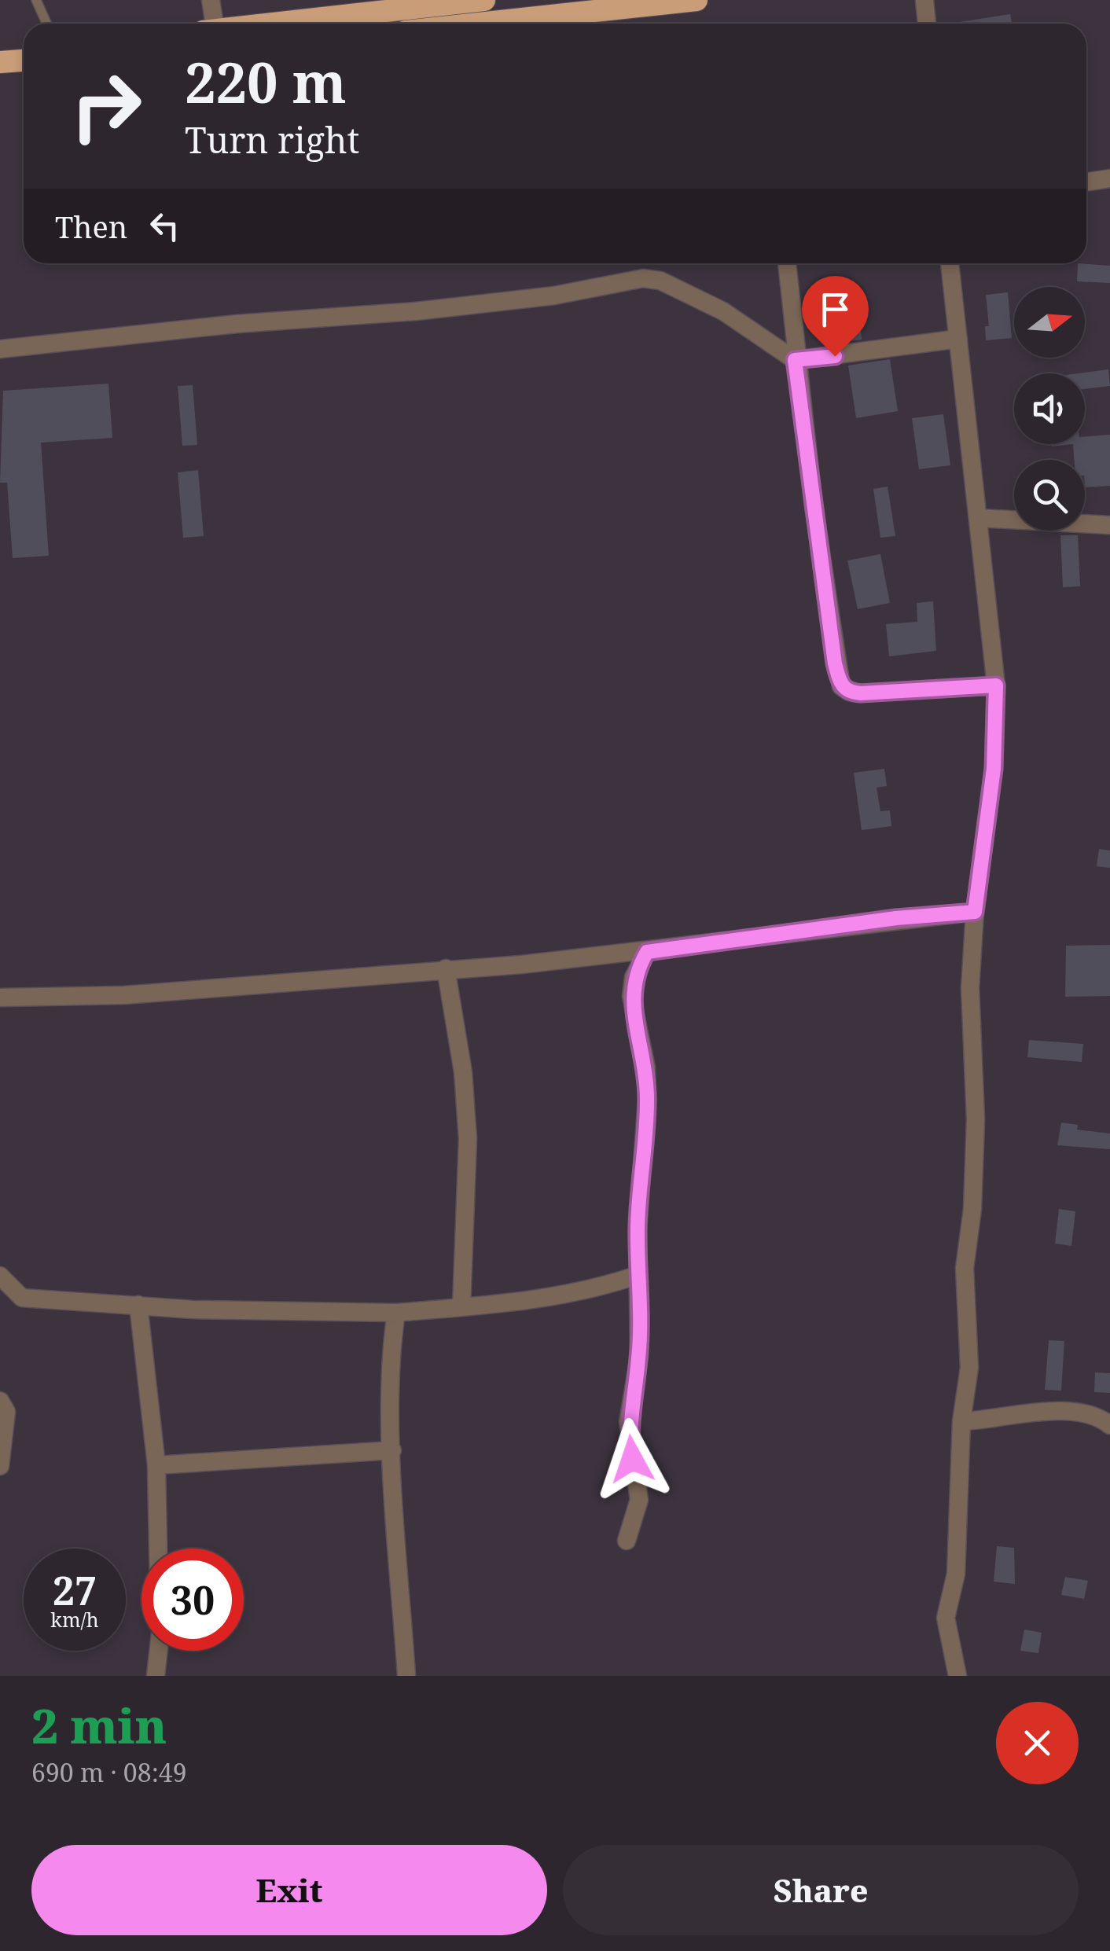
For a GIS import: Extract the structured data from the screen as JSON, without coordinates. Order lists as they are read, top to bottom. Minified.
{"north":"right","page":{"turn":["220 m","Turn right"],"then":"Then","speed":"27 km/h","limit":"30","heading":["2 min","690 m · 08:49"],"buttons":["Exit","Share"]}}
